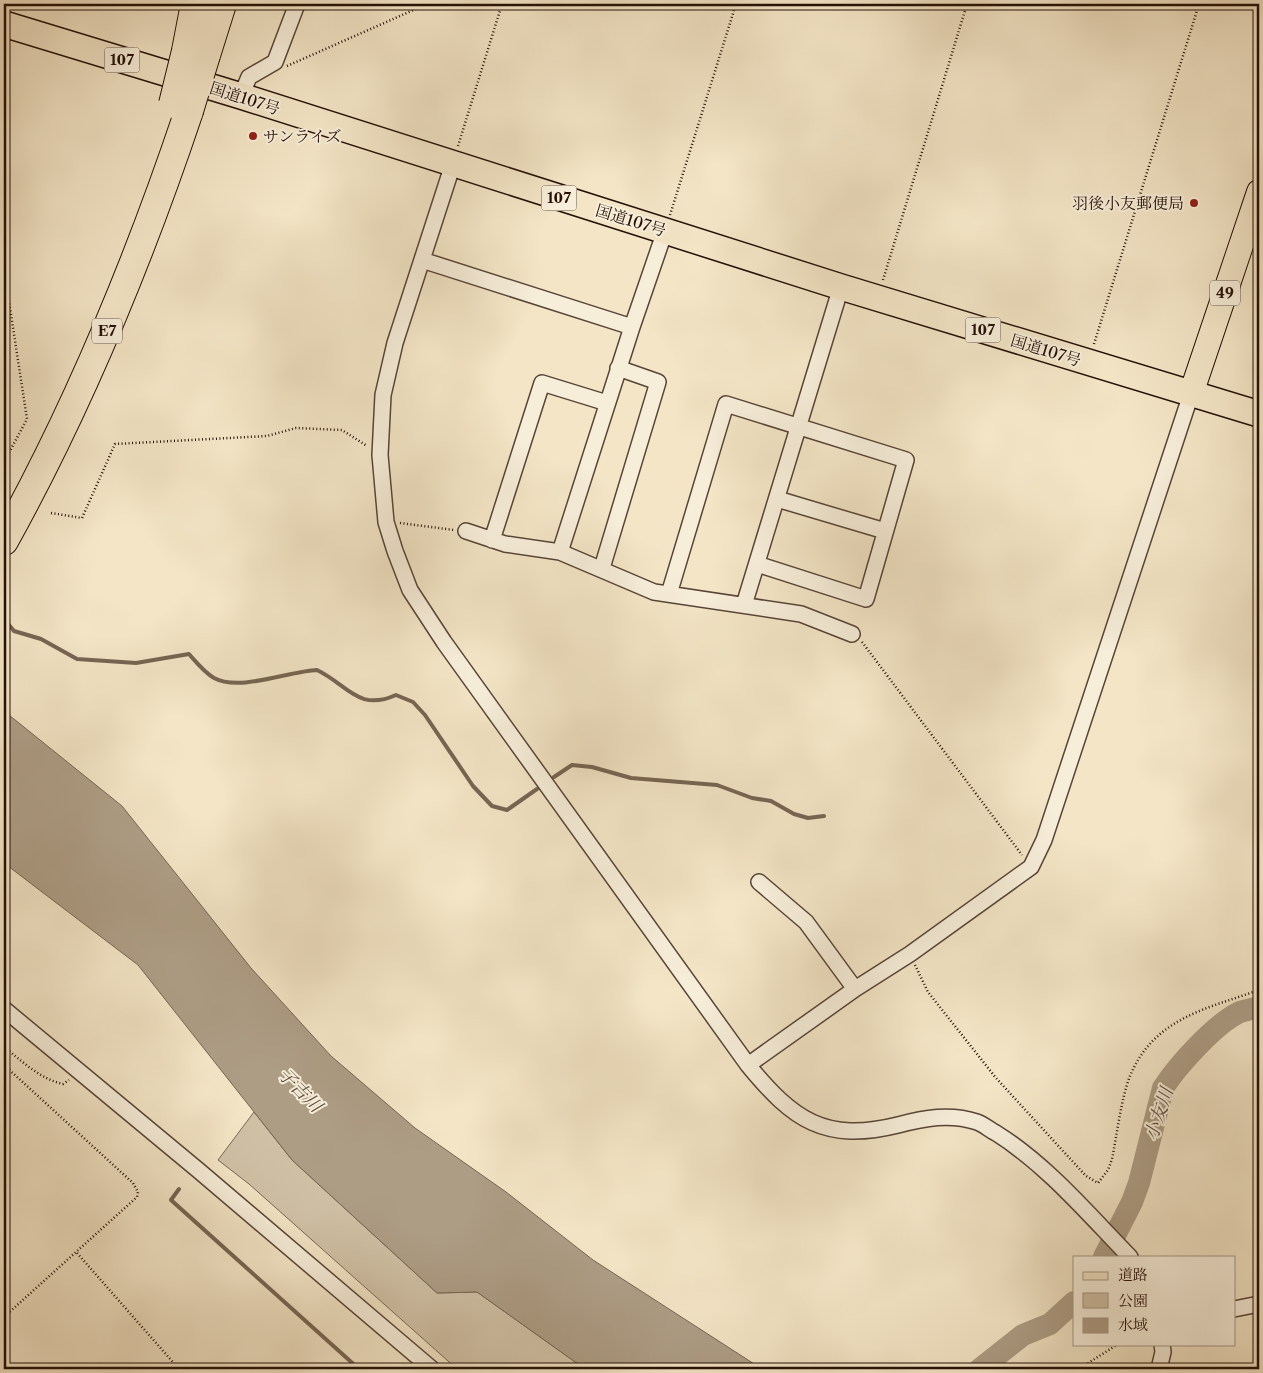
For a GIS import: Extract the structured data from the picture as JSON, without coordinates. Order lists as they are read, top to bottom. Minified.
{"streets":{"highway":["107","国道107号","E7"],"main road":["49"]},"crossings":[["国道107号","49"]],"water":["子吉川","小友川"],"places":["サンライズ","羽後小友郵便局"],"legend":["道路","公園","水域"]}
